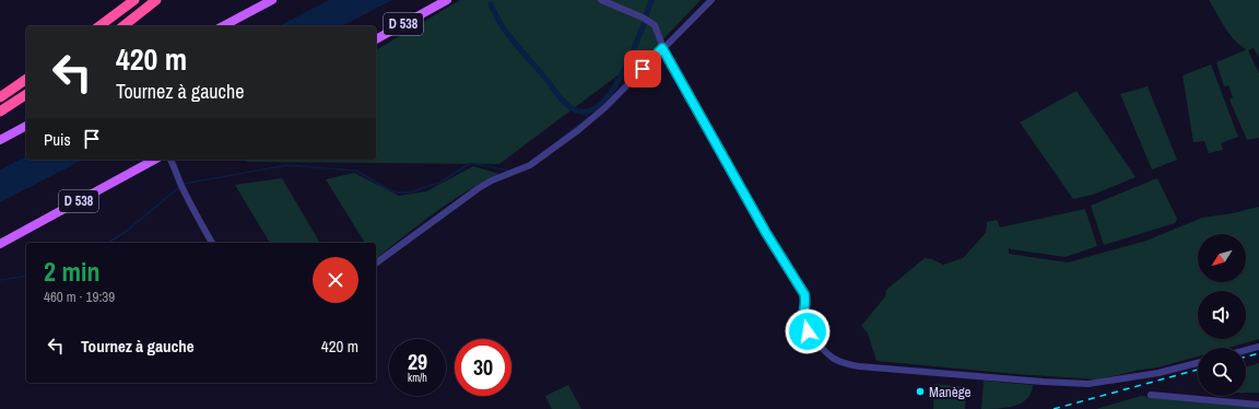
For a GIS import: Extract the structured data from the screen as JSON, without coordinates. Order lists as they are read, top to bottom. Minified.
{"streets":{"main road":["D 538"]},"places":["Manège"],"north":"bottom left","page":{"turn":["420 m","Tournez à gauche"],"then":"Puis","heading":["2 min","460 m · 19:39"],"list":[{"name":"Tournez à gauche","value":"420 m"}],"speed":"29 km/h","limit":"30"}}
